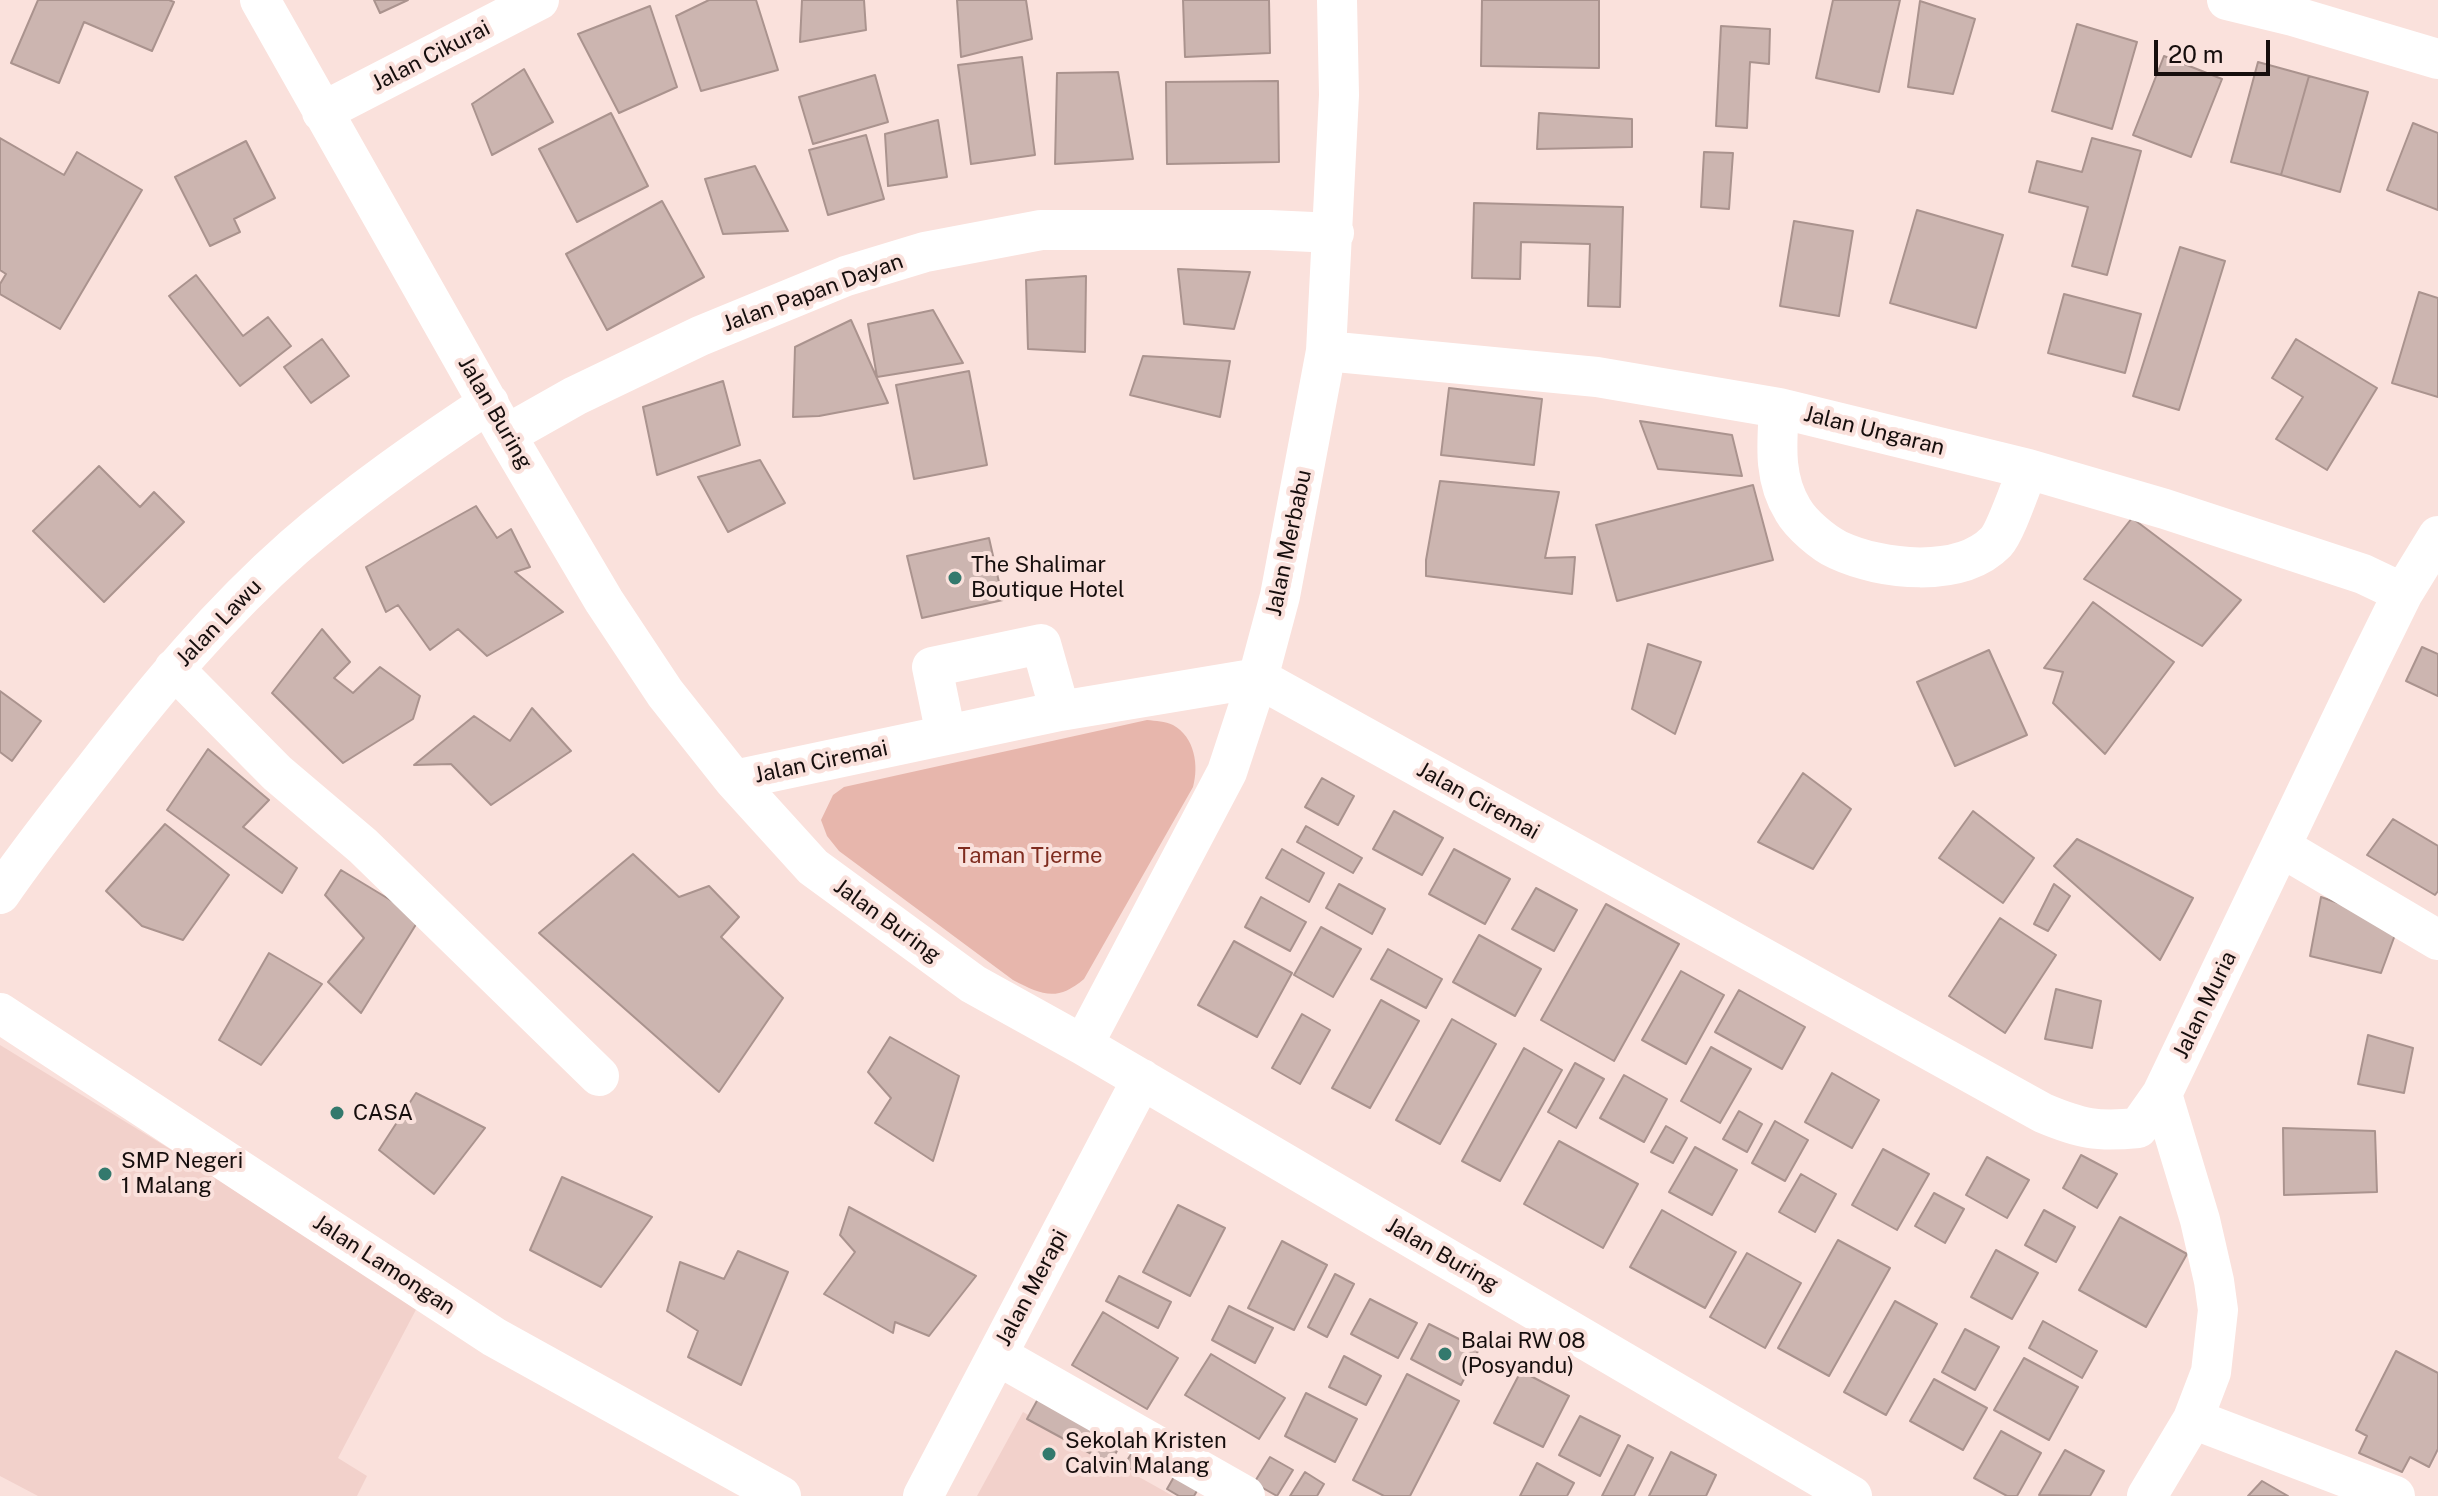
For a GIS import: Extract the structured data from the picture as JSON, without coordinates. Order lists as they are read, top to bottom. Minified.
{"streets":{"street":["Jalan Cikurai","Jalan Papan Dayan","Jalan Buring","Jalan Ungaran","Jalan Merbabu","Jalan Lawu","Jalan Ciremai","Jalan Muria","Jalan Lamongan","Jalan Merapi"]},"crossings":[["Jalan Cikurai","Jalan Buring"],["Jalan Papan Dayan","Jalan Buring"],["Jalan Papan Dayan","Jalan Merbabu"],["Jalan Papan Dayan","Jalan Lawu"],["Jalan Buring","Jalan Merbabu"],["Jalan Buring","Jalan Lawu"],["Jalan Buring","Jalan Ciremai"],["Jalan Buring","Jalan Merapi"],["Jalan Ungaran","Jalan Merbabu"],["Jalan Ungaran","Jalan Muria"],["Jalan Merbabu","Jalan Ciremai"],["Jalan Ciremai","Jalan Muria"]],"parks":["Taman Tjerme"],"places":["The Shalimar Boutique Hotel","CASA","SMP Negeri 1 Malang","Balai RW 08 (Posyandu)","Sekolah Kristen Calvin Malang"],"scale_bar":"20 m"}
